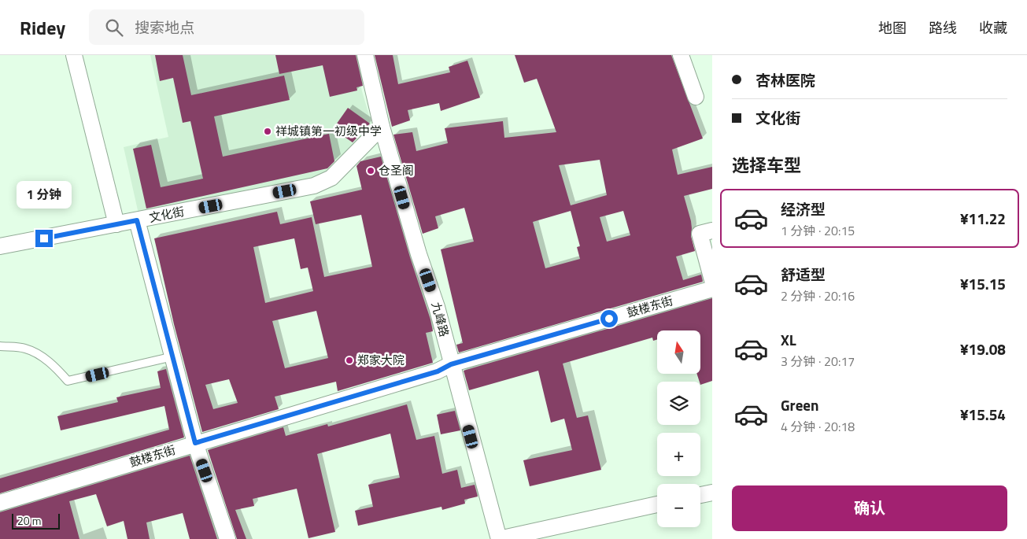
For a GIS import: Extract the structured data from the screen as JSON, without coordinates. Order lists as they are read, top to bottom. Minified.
{"streets":{"street":["文化街","鼓楼东街","九峰路"]},"crossings":[["文化街","九峰路"],["鼓楼东街","九峰路"]],"places":["祥城镇第一初级中学","仓圣阁","郑家大院"],"scale_bar":"20 m","north":"top","page":{"header":"Ridey","search":"搜索地点","nav":["地图","路线","收藏"],"banner":["杏林医院","文化街"],"heading":"选择车型","bubble":"1 分钟","list":[{"name":"经济型","note":"1 分钟 · 20:15","value":"¥11.22"},{"name":"舒适型","note":"2 分钟 · 20:16","value":"¥15.15"},{"name":"XL","note":"3 分钟 · 20:17","value":"¥19.08"},{"name":"Green","note":"4 分钟 · 20:18","value":"¥15.54"}],"map_buttons":["+","−"],"buttons":"确认","scale":"20 m"}}
